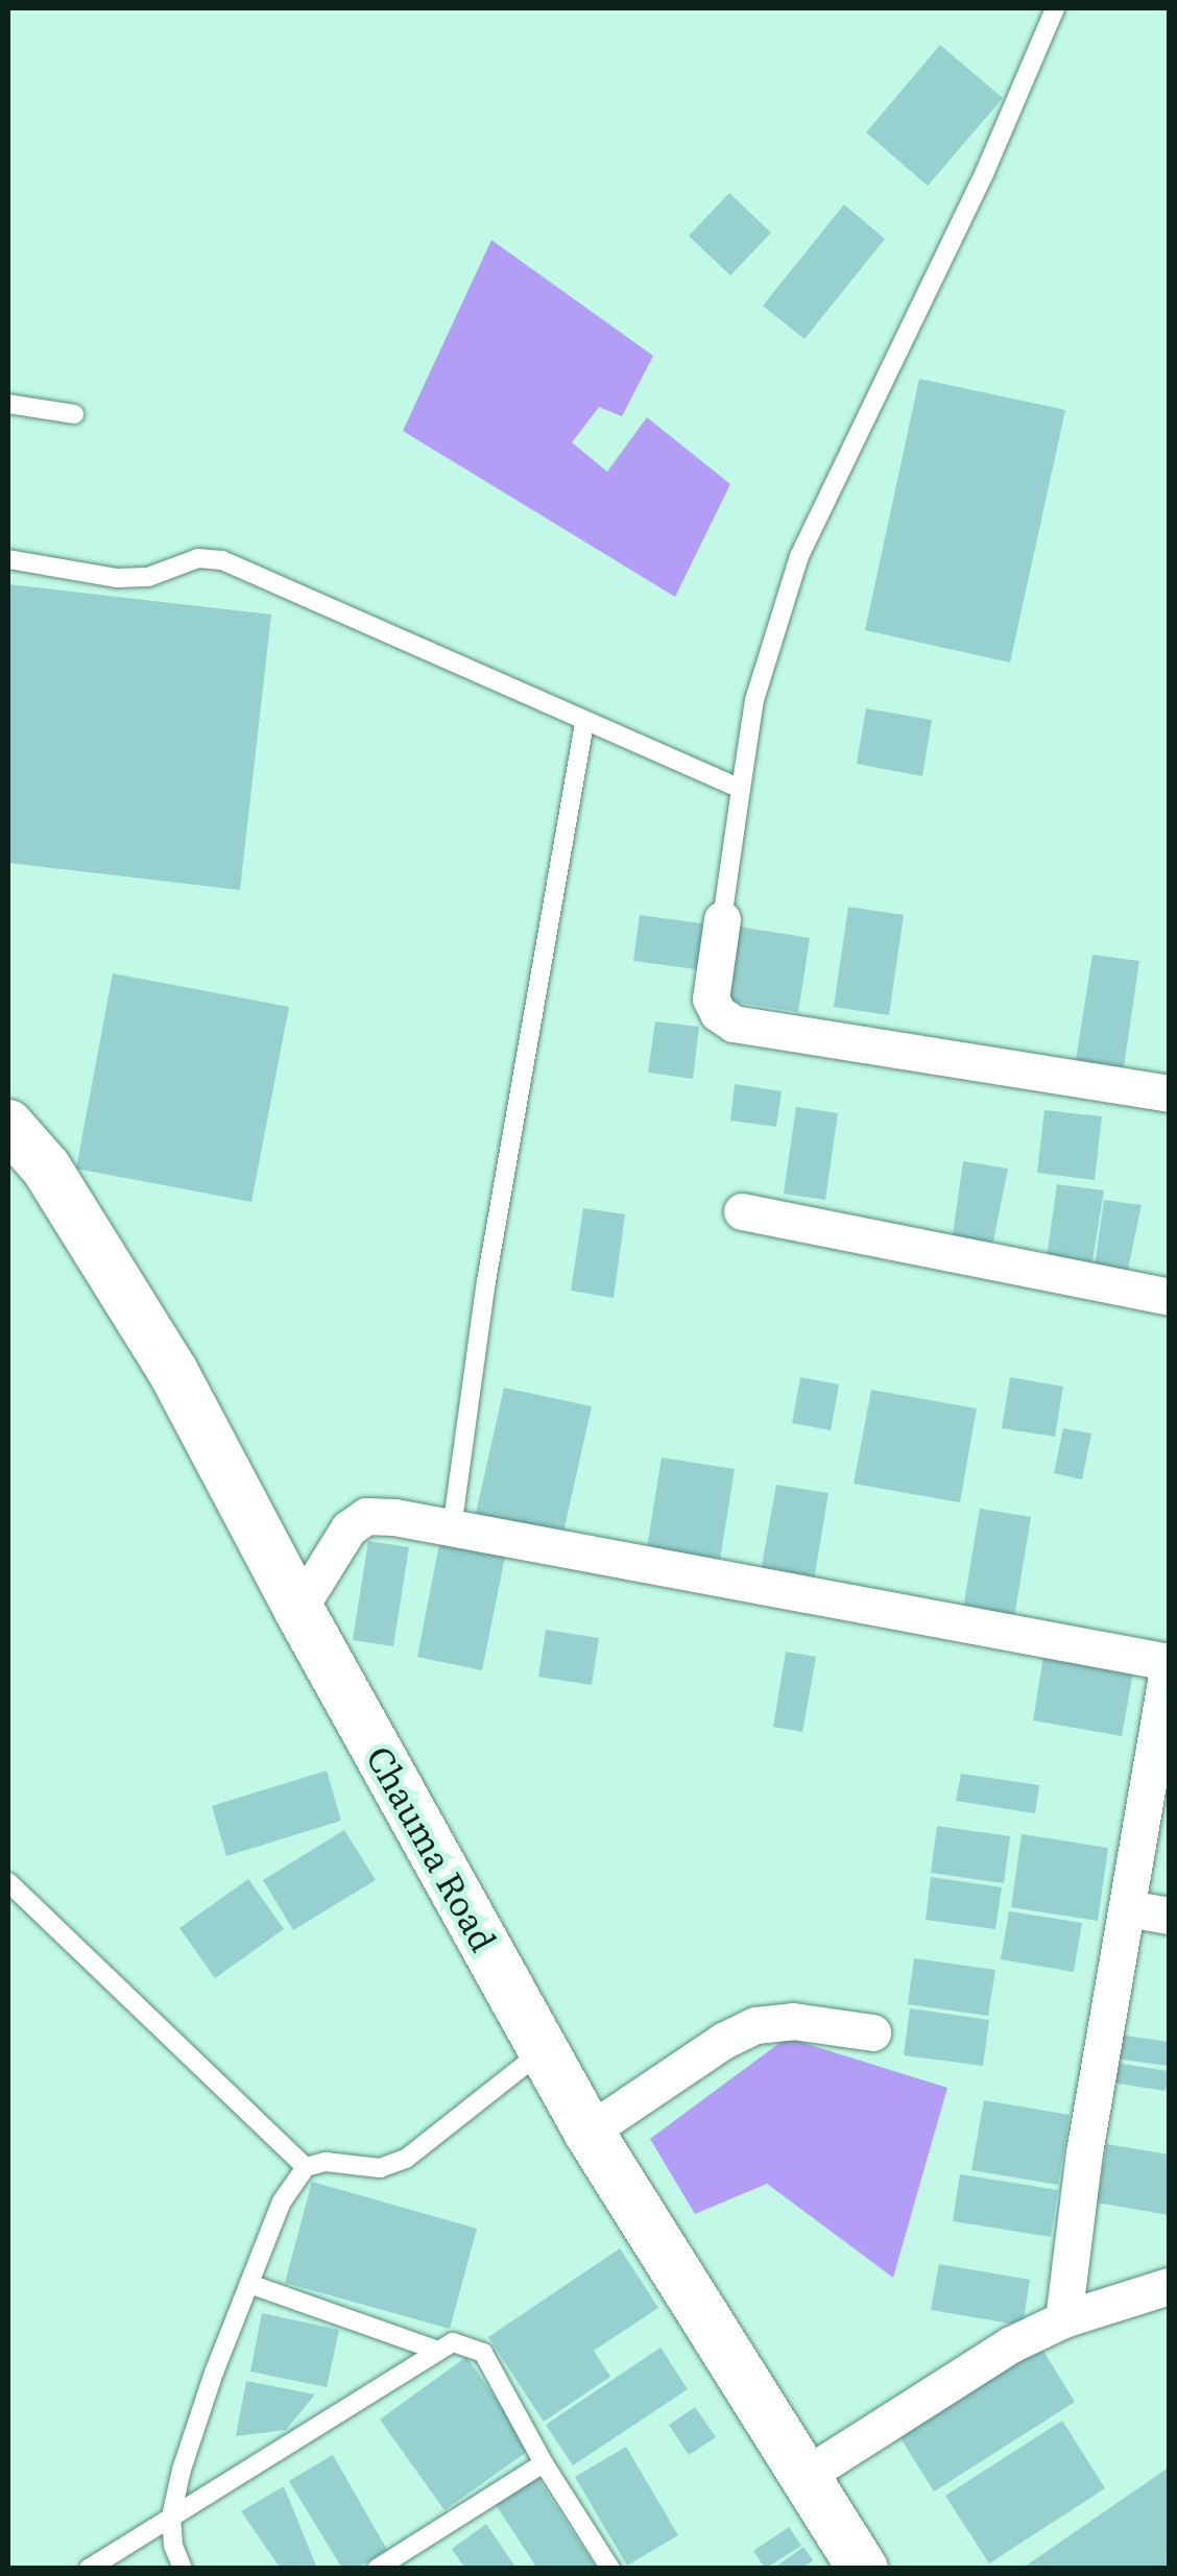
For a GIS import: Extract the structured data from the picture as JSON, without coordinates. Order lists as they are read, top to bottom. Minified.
{"streets":{"street":["Chauma Road"]}}
